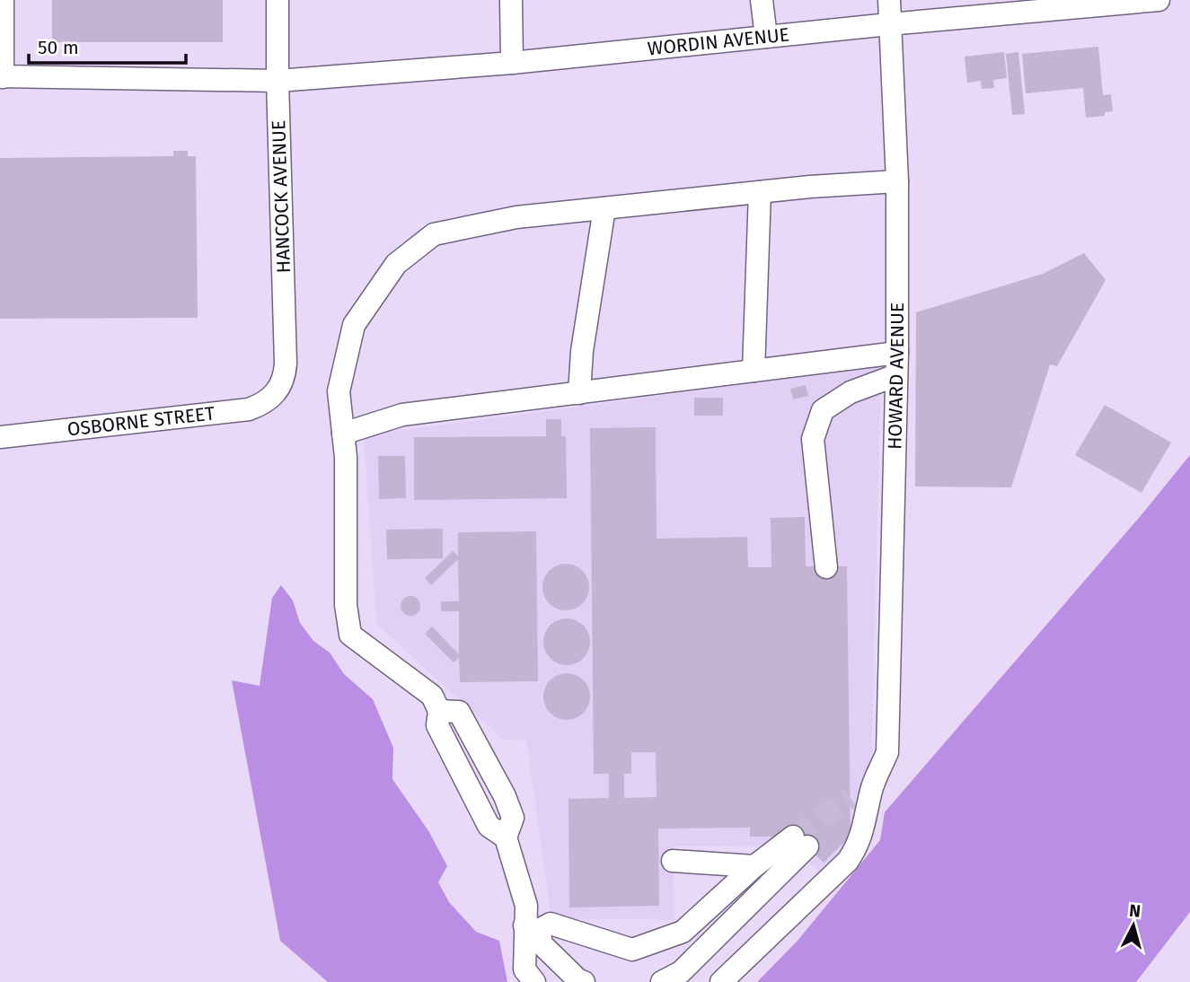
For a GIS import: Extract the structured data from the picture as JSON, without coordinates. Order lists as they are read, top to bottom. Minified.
{"streets":{"street":["WORDIN AVENUE","HANCOCK AVENUE","HOWARD AVENUE","OSBORNE STREET"]},"crossings":[["WORDIN AVENUE","HANCOCK AVENUE"],["WORDIN AVENUE","HOWARD AVENUE"],["HANCOCK AVENUE","OSBORNE STREET"]],"scale_bar":"50 m","north":"top"}
